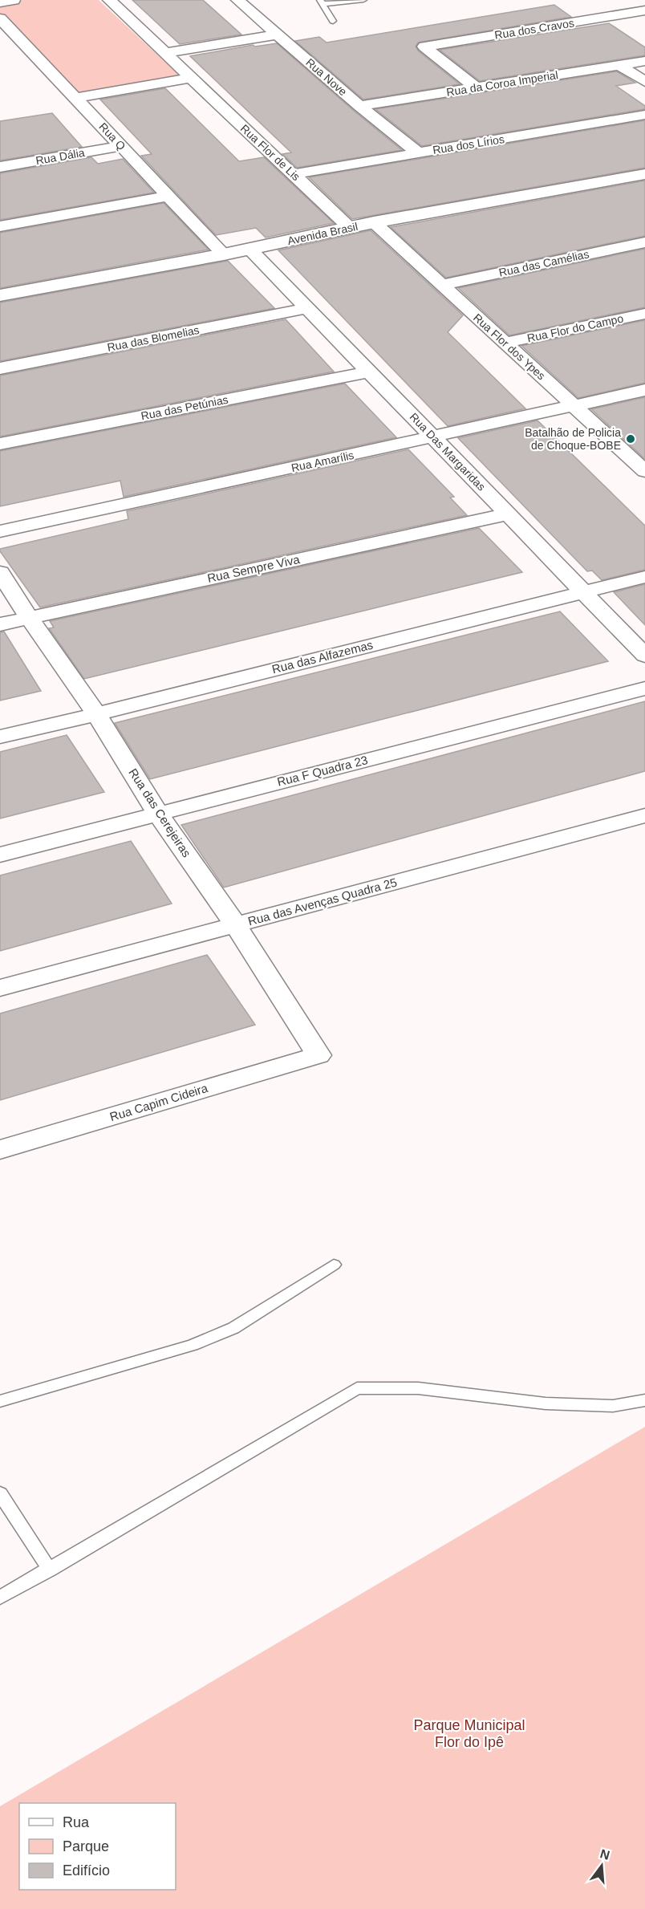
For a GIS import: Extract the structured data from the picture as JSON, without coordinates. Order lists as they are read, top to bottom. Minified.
{"streets":{"street":["Rua dos Cravos","Rua Nove","Rua da Coroa Imperial","Rua Q","Rua dos Lírios","Rua Flor de Lis","Rua Dália","Avenida Brasil","Rua das Camélias","Rua Flor do Campo","Rua das Blomelias","Rua Flor dos Ypes","Rua das Petúnias","Rua Das Margaridas","Rua Amarílis","Rua Sempre Viva","Rua das Alfazemas","Rua F Quadra 23","Rua das Cerejeiras","Rua das Avenças Quadra 25","Rua Capim Cideira"]},"crossings":[["Rua dos Cravos","Rua da Coroa Imperial"],["Rua Nove","Rua da Coroa Imperial"],["Rua Nove","Rua dos Lírios"],["Rua Q","Rua Dália"],["Rua Q","Avenida Brasil"],["Rua dos Lírios","Rua Flor de Lis"],["Rua Flor de Lis","Avenida Brasil"],["Avenida Brasil","Rua Flor dos Ypes"],["Avenida Brasil","Rua Das Margaridas"],["Rua das Camélias","Rua Flor dos Ypes"],["Rua Flor do Campo","Rua Flor dos Ypes"],["Rua das Blomelias","Rua Das Margaridas"],["Rua Flor dos Ypes","Rua Amarílis"],["Rua das Petúnias","Rua Das Margaridas"],["Rua Das Margaridas","Rua Amarílis"],["Rua Das Margaridas","Rua Sempre Viva"],["Rua Das Margaridas","Rua das Alfazemas"],["Rua Sempre Viva","Rua das Cerejeiras"],["Rua das Alfazemas","Rua das Cerejeiras"],["Rua F Quadra 23","Rua das Cerejeiras"],["Rua das Cerejeiras","Rua das Avenças Quadra 25"],["Rua das Cerejeiras","Rua Capim Cideira"]],"parks":["Parque Municipal Flor do Ipê"],"places":["Batalhão de Policia de Choque-BOBE"],"legend":["Rua","Parque","Edifício"],"north":"top"}
